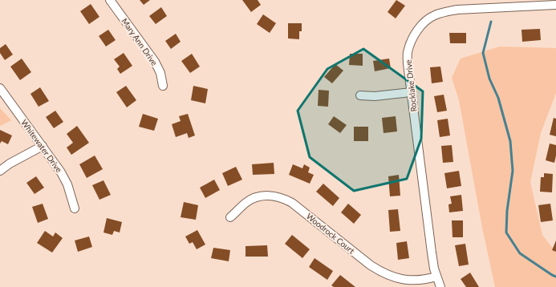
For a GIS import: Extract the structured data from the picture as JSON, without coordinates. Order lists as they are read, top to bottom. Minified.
{"streets":{"street":["Mary Ann Drive","Rocklake Drive","Whitewater Drive","Woodrock Court"]},"crossings":[["Rocklake Drive","Woodrock Court"]]}
